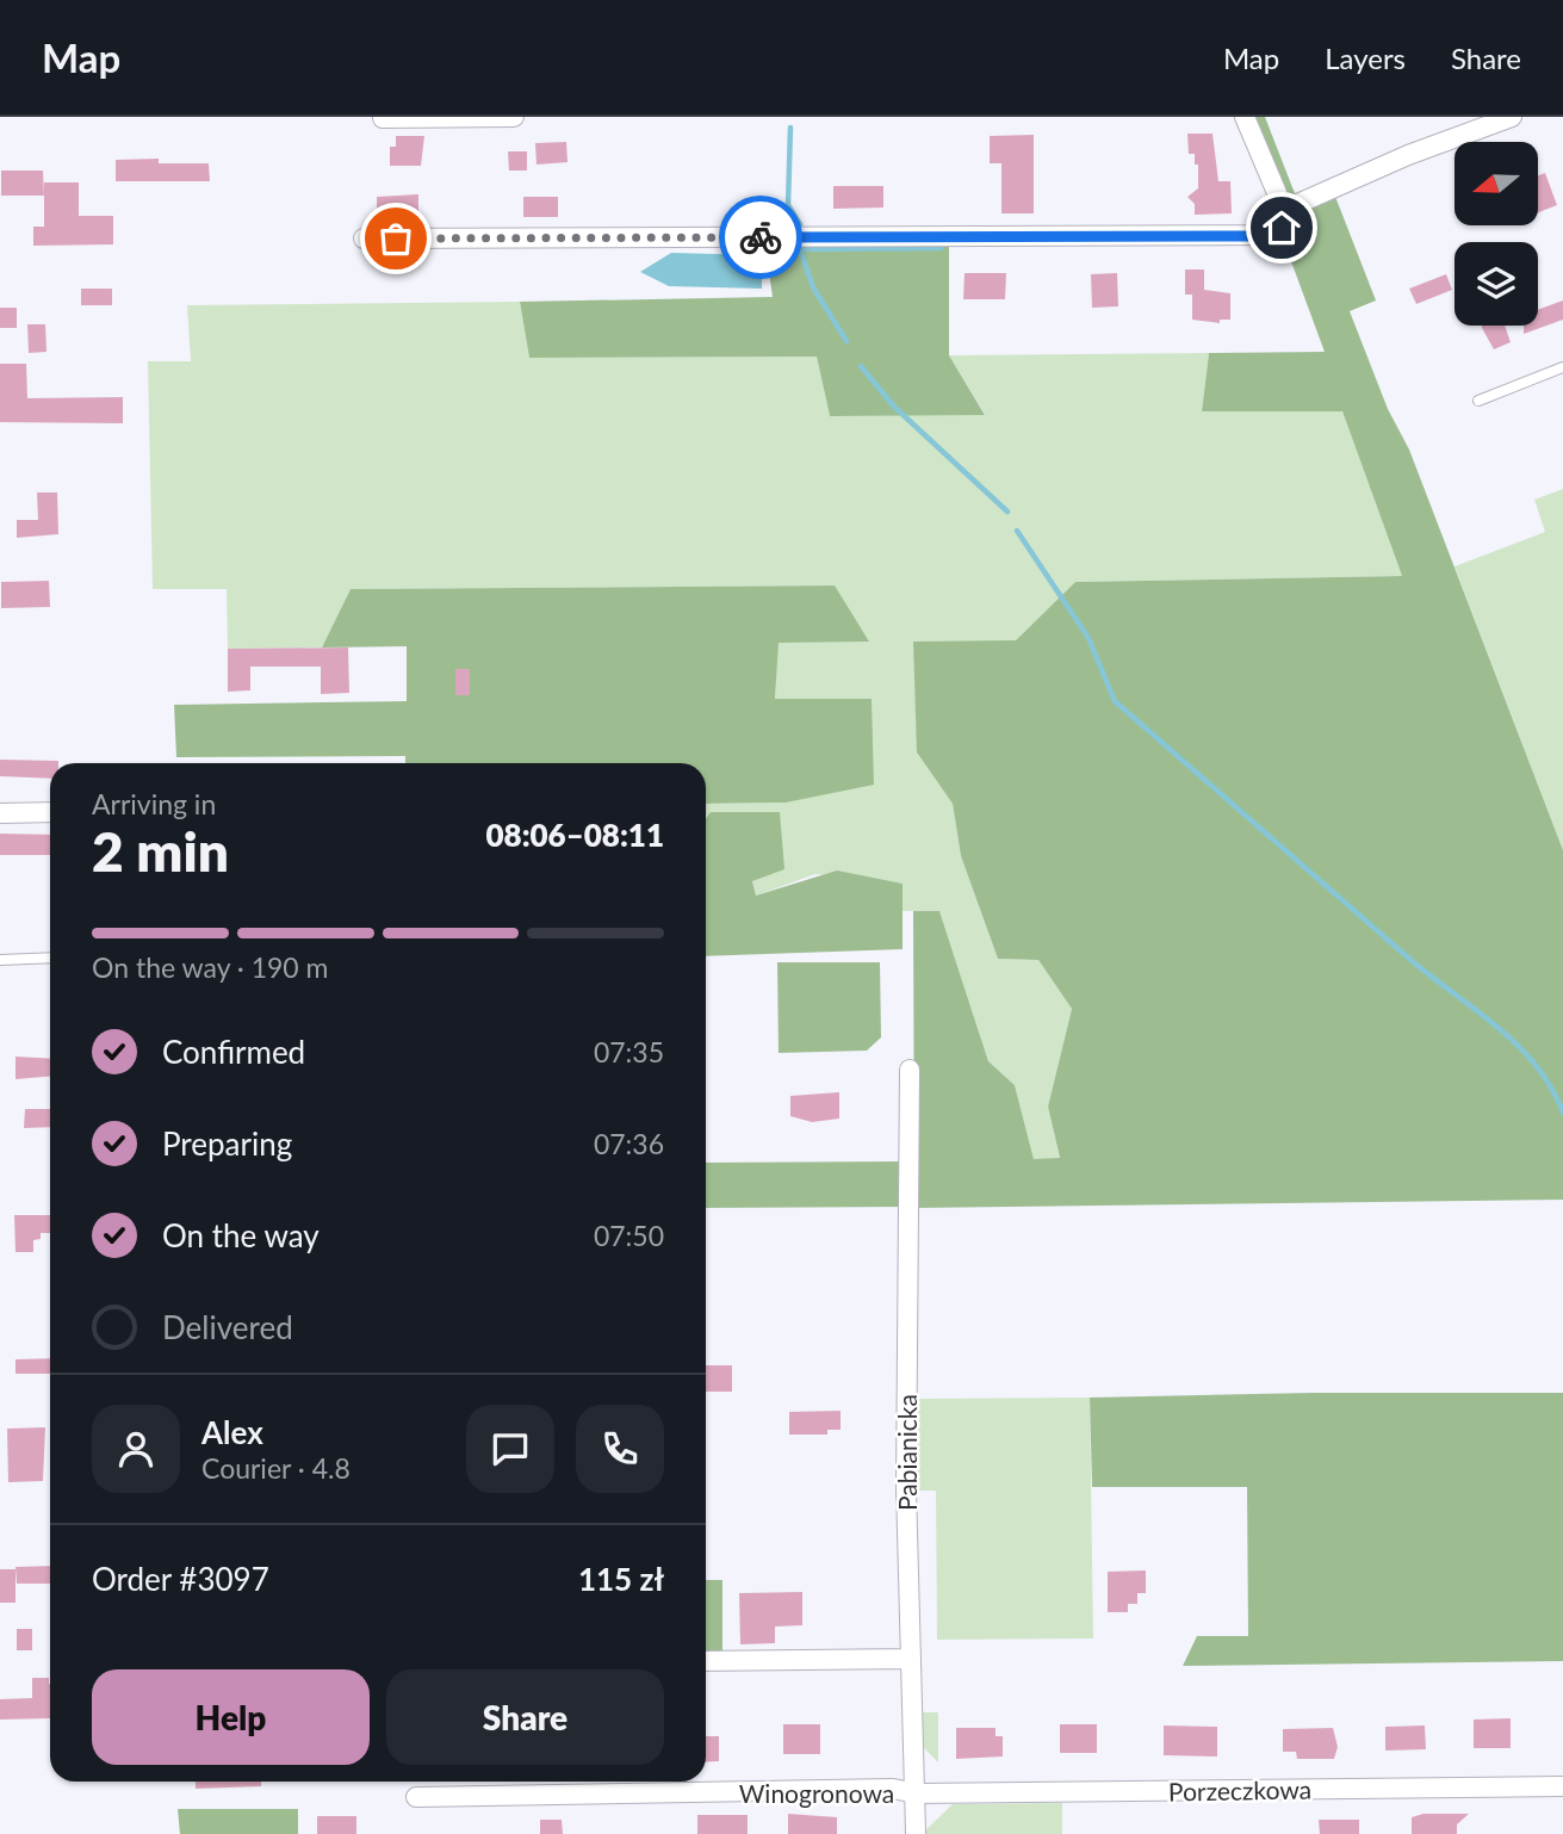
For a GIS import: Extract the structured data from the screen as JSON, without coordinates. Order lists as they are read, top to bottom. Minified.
{"streets":{"street":["Pabianicka","Porzeczkowa","Winogronowa"]},"crossings":[["Pabianicka","Porzeczkowa"],["Pabianicka","Winogronowa"],["Porzeczkowa","Winogronowa"]],"north":"left","page":{"header":"Map","nav":["Map","Layers","Share"],"heading":["2 min","Arriving in","08:06–08:11"],"panel":["Alex","Courier · 4.8","Order #3097","115 zł"],"bar":"On the way · 190 m","list":[["Confirmed","07:35"],["Preparing","07:36"],["On the way","07:50"],"Delivered"],"buttons":["Help","Share"]}}
